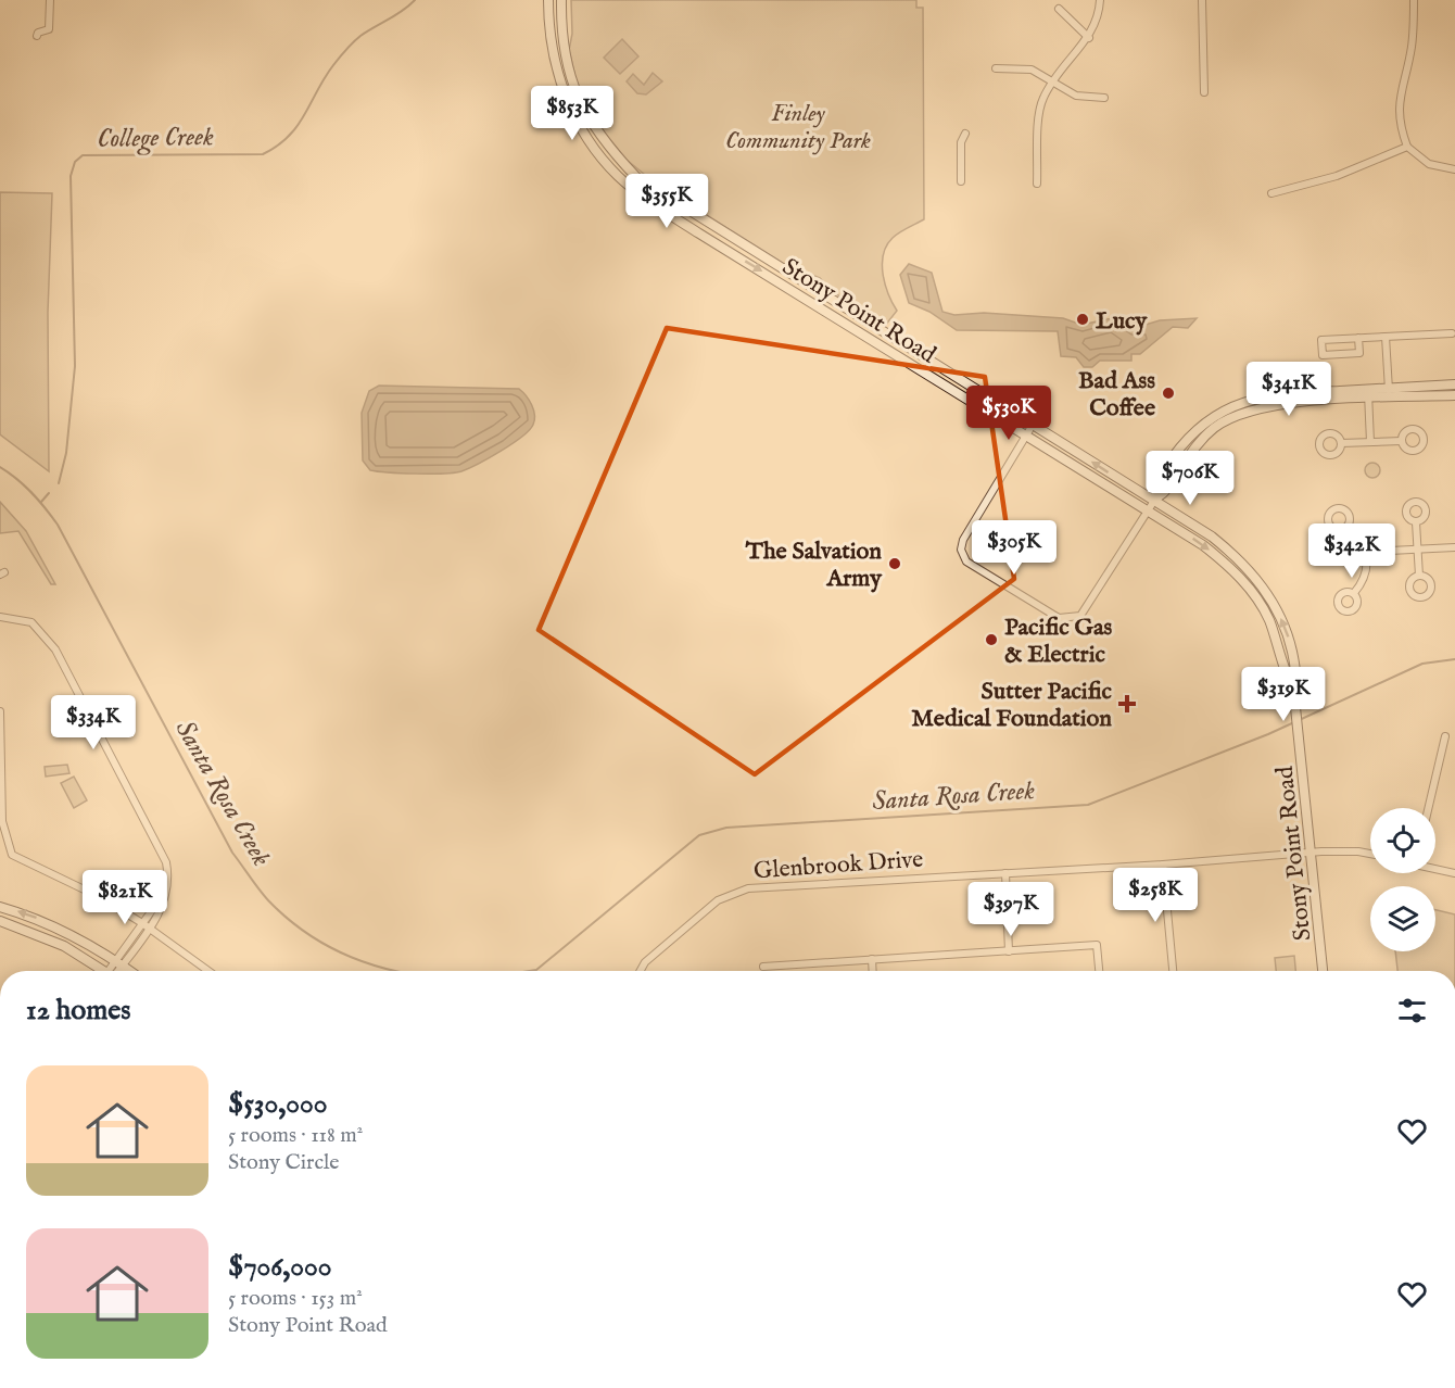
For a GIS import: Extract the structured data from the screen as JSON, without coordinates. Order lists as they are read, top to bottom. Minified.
{"streets":{"main road":["Stony Point Road"],"street":["Glenbrook Drive"]},"crossings":[["Stony Point Road","Glenbrook Drive"]],"water":["College Creek","Santa Rosa Creek"],"parks":["Finley Community Park"],"places":{"other":["Lucy","Bad Ass Coffee","The Salvation Army","Pacific Gas & Electric"],"health":["Sutter Pacific Medical Foundation"]},"page":{"price":["$853K","$355K","$341K","$530K","$706K","$305K","$342K","$319K","$334K","$258K","$821K","$397K"],"heading":"12 homes","list":[{"name":"$530,000","note":"5 rooms · 118 m² · Stony Circle"},{"name":"$706,000","note":"5 rooms · 153 m² · Stony Point Road"}]}}
